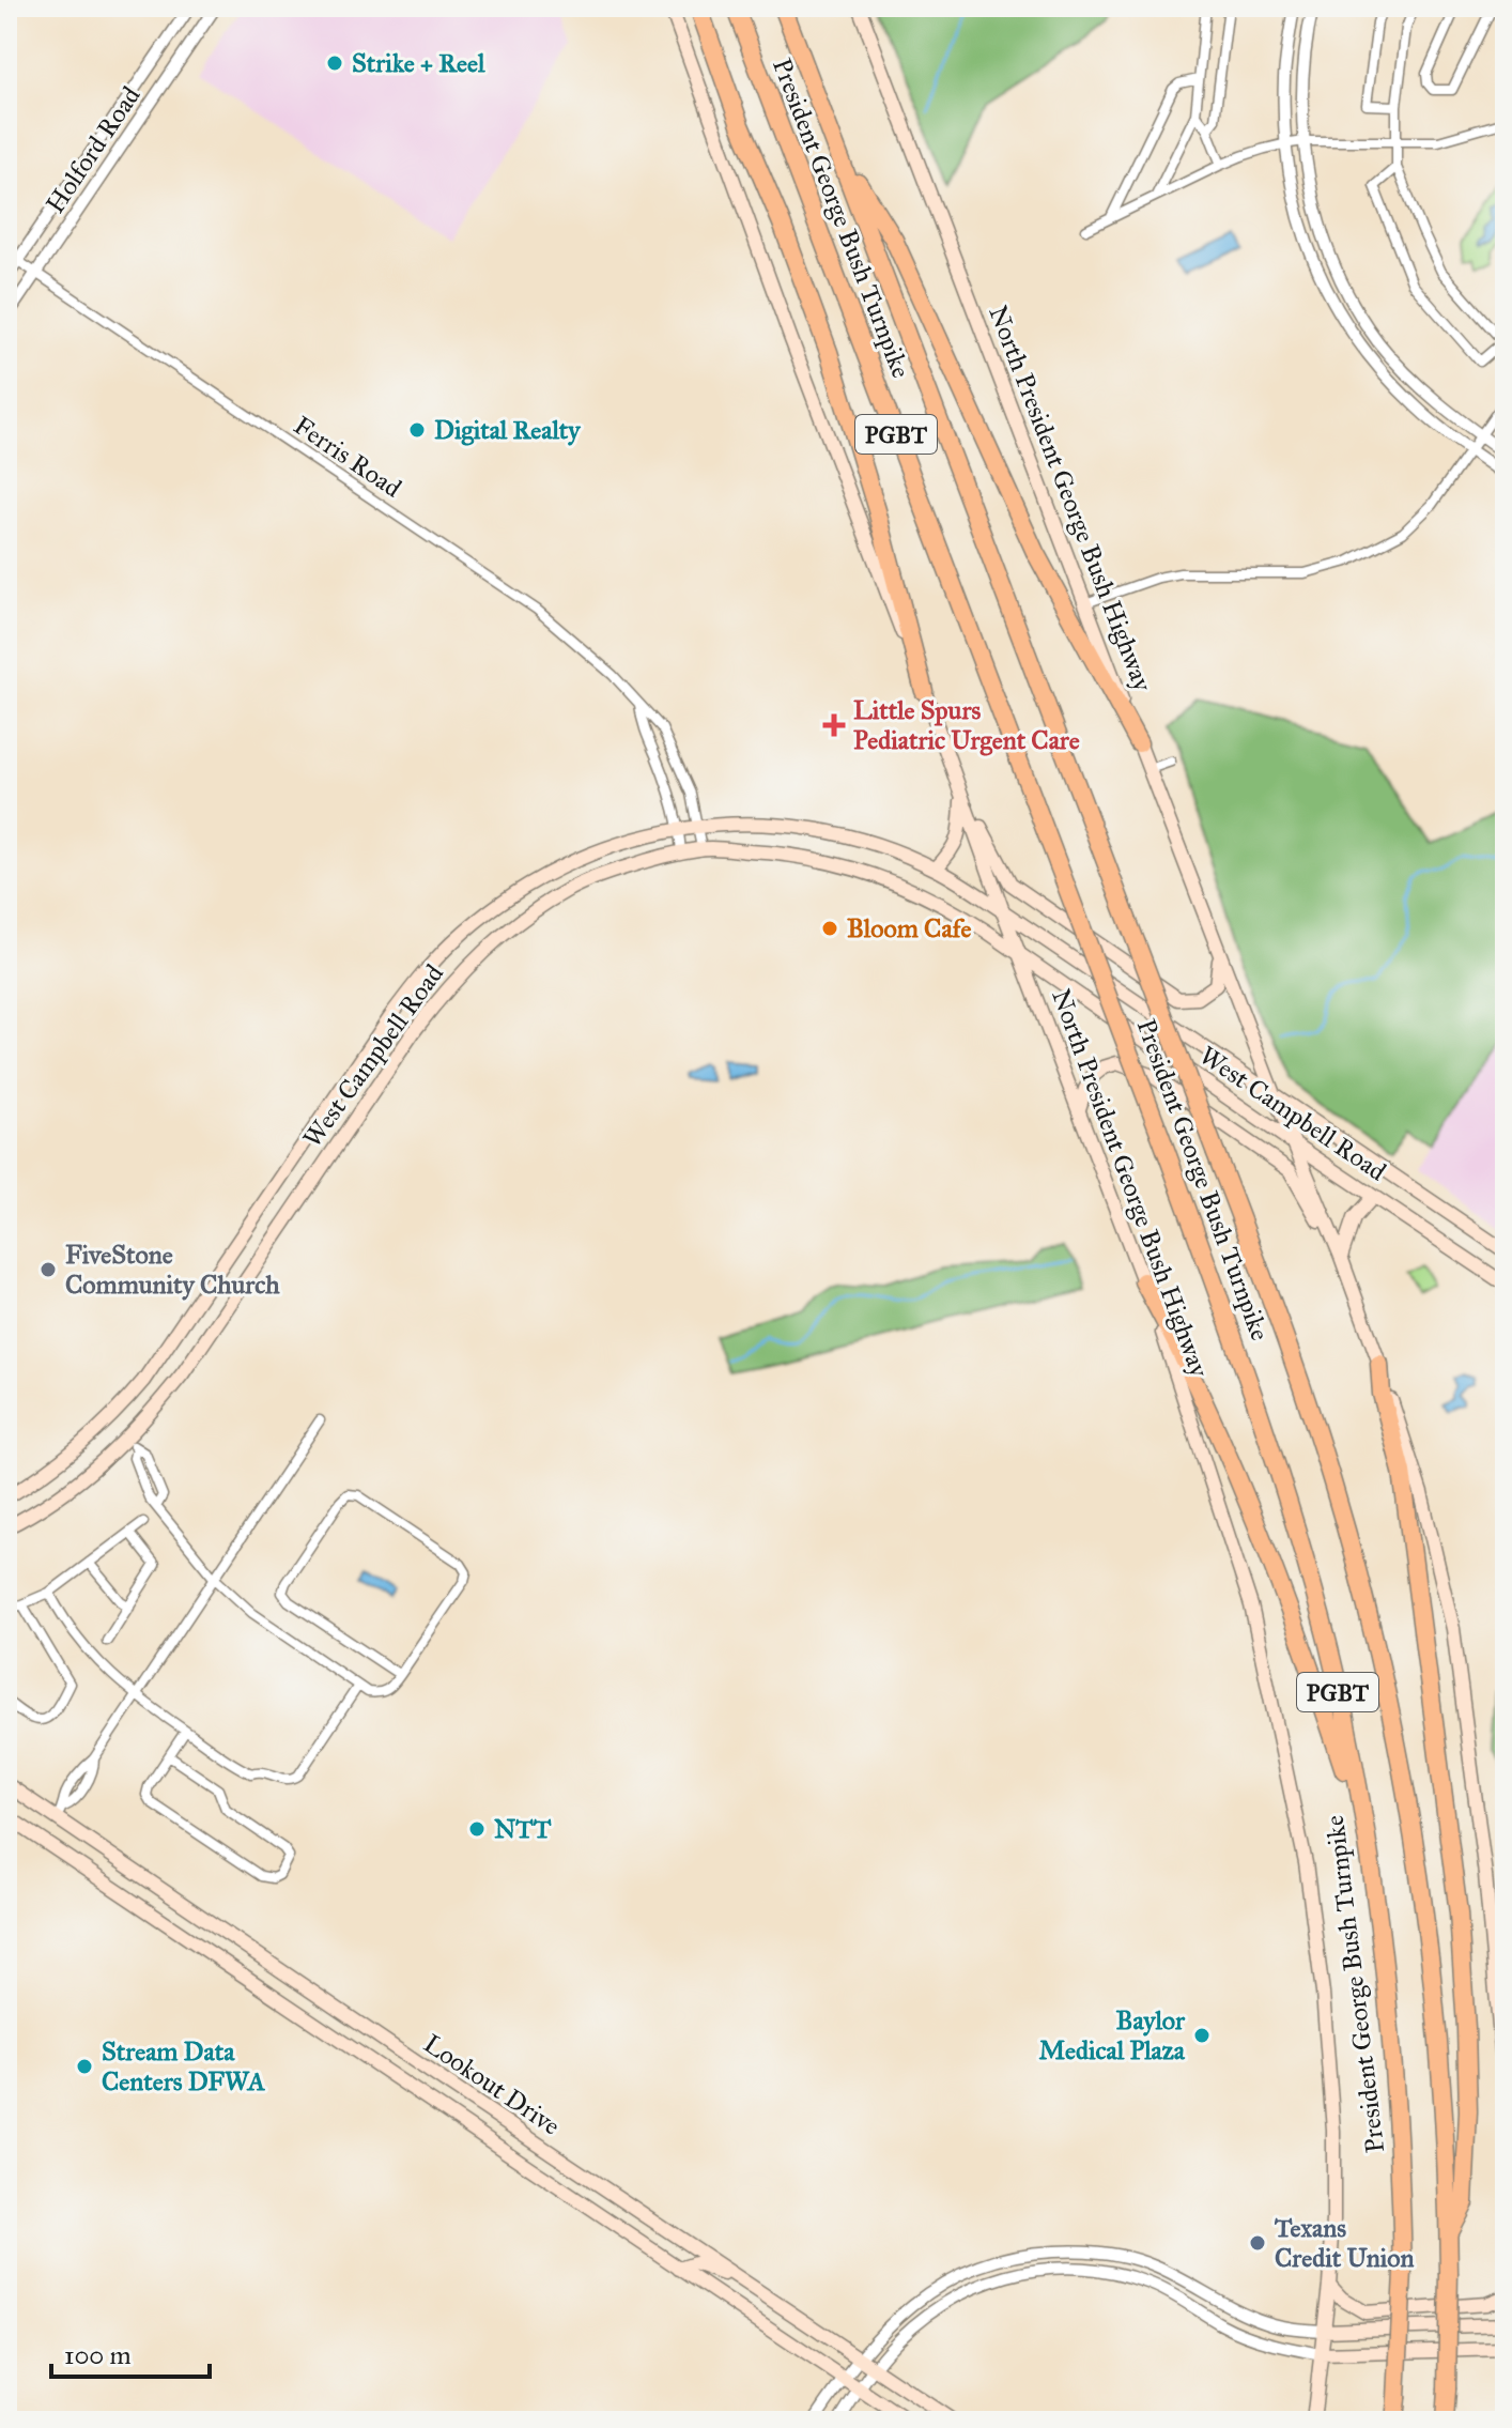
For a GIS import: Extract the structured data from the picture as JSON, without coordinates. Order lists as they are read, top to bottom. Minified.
{"streets":{"highway":["President George Bush Turnpike","PGBT"],"main road":["North President George Bush Highway","West Campbell Road","Lookout Drive"],"street":["Holford Road","Ferris Road"]},"crossings":[["Holford Road","Ferris Road"],["Ferris Road","West Campbell Road"],["North President George Bush Highway","West Campbell Road"]],"places":{"other":["Strike + Reel","Digital Realty","Bloom Cafe","FiveStone Community Church","NTT","Baylor Medical Plaza","Stream Data Centers DFWA","Texans Credit Union"],"health":["Little Spurs Pediatric Urgent Care"]},"scale_bar":"100 m"}
